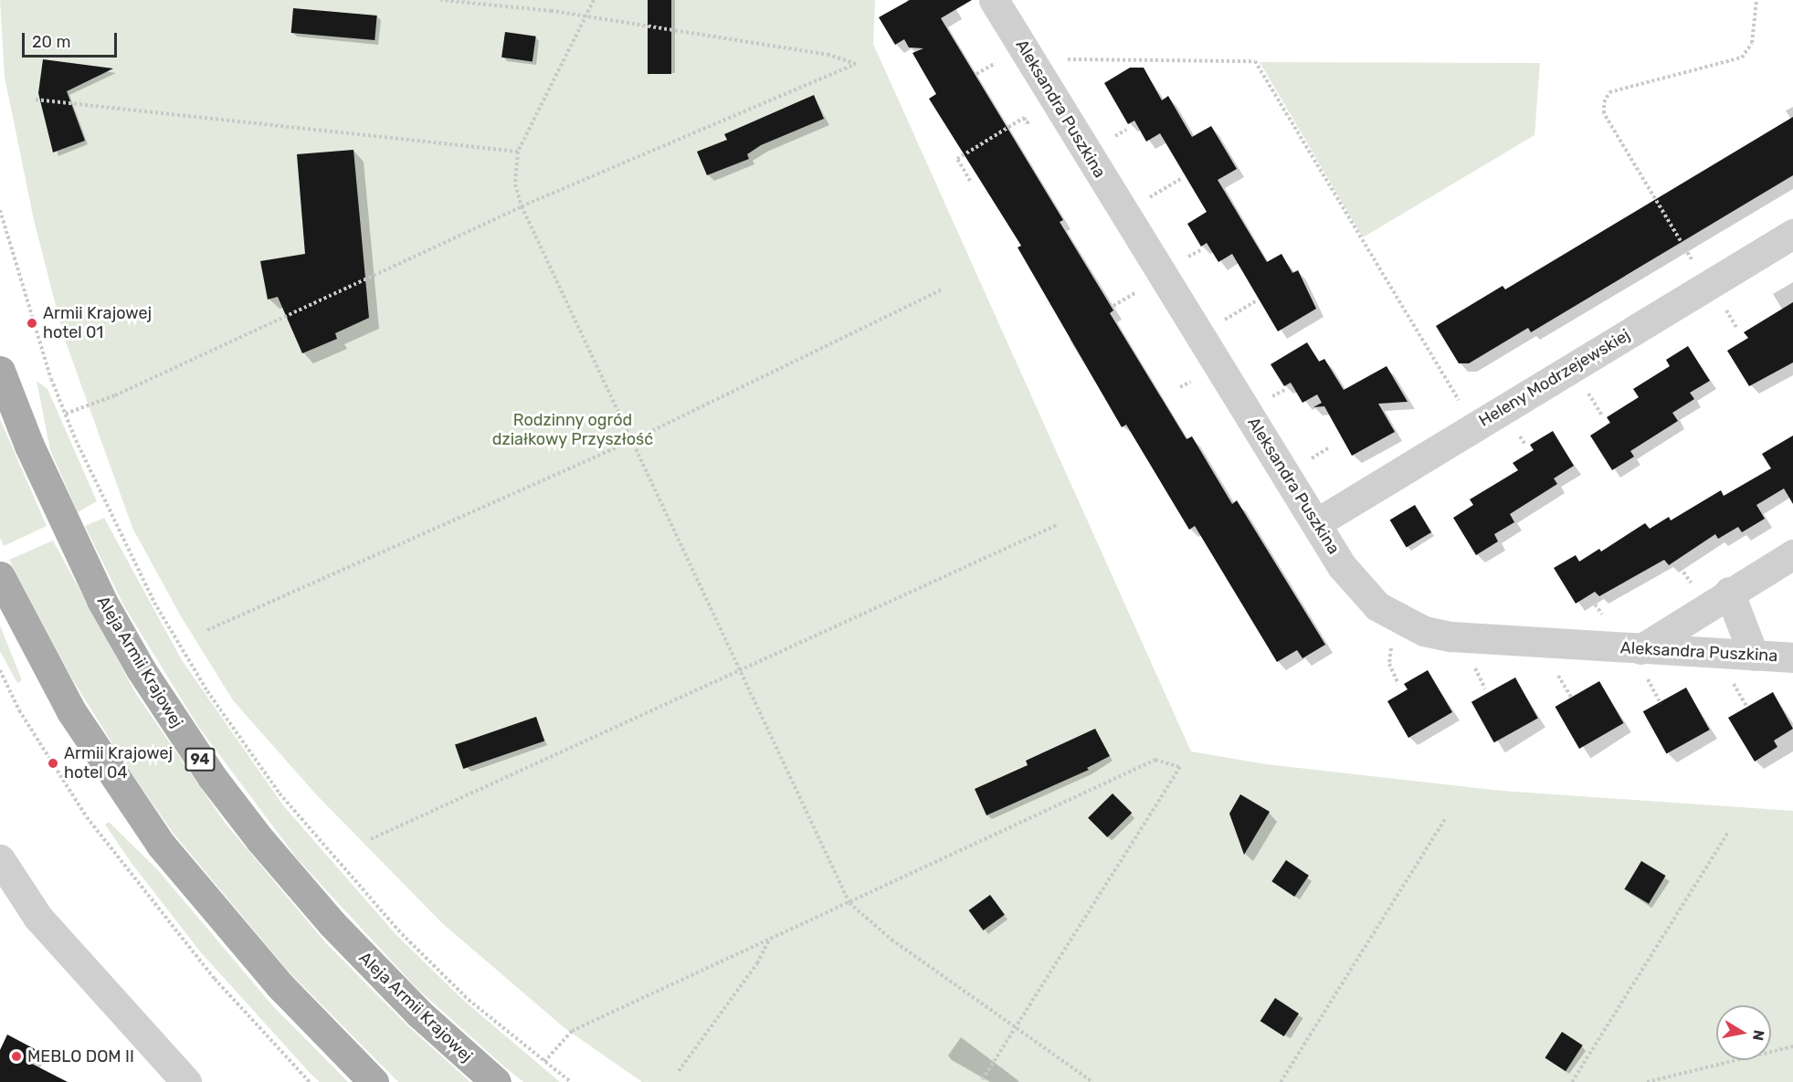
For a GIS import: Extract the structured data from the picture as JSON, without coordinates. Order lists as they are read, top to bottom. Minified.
{"streets":{"main road":["Aleja Armii Krajowej","94"],"street":["Aleksandra Puszkina","Heleny Modrzejewskiej"]},"crossings":[["Aleksandra Puszkina","Heleny Modrzejewskiej"]],"parks":["Rodzinny ogród działkowy Przyszłość"],"places":["Armii Krajowej hotel 01","Armii Krajowej hotel 04","MEBLO DOM II"],"scale_bar":"20 m","north":"right"}
